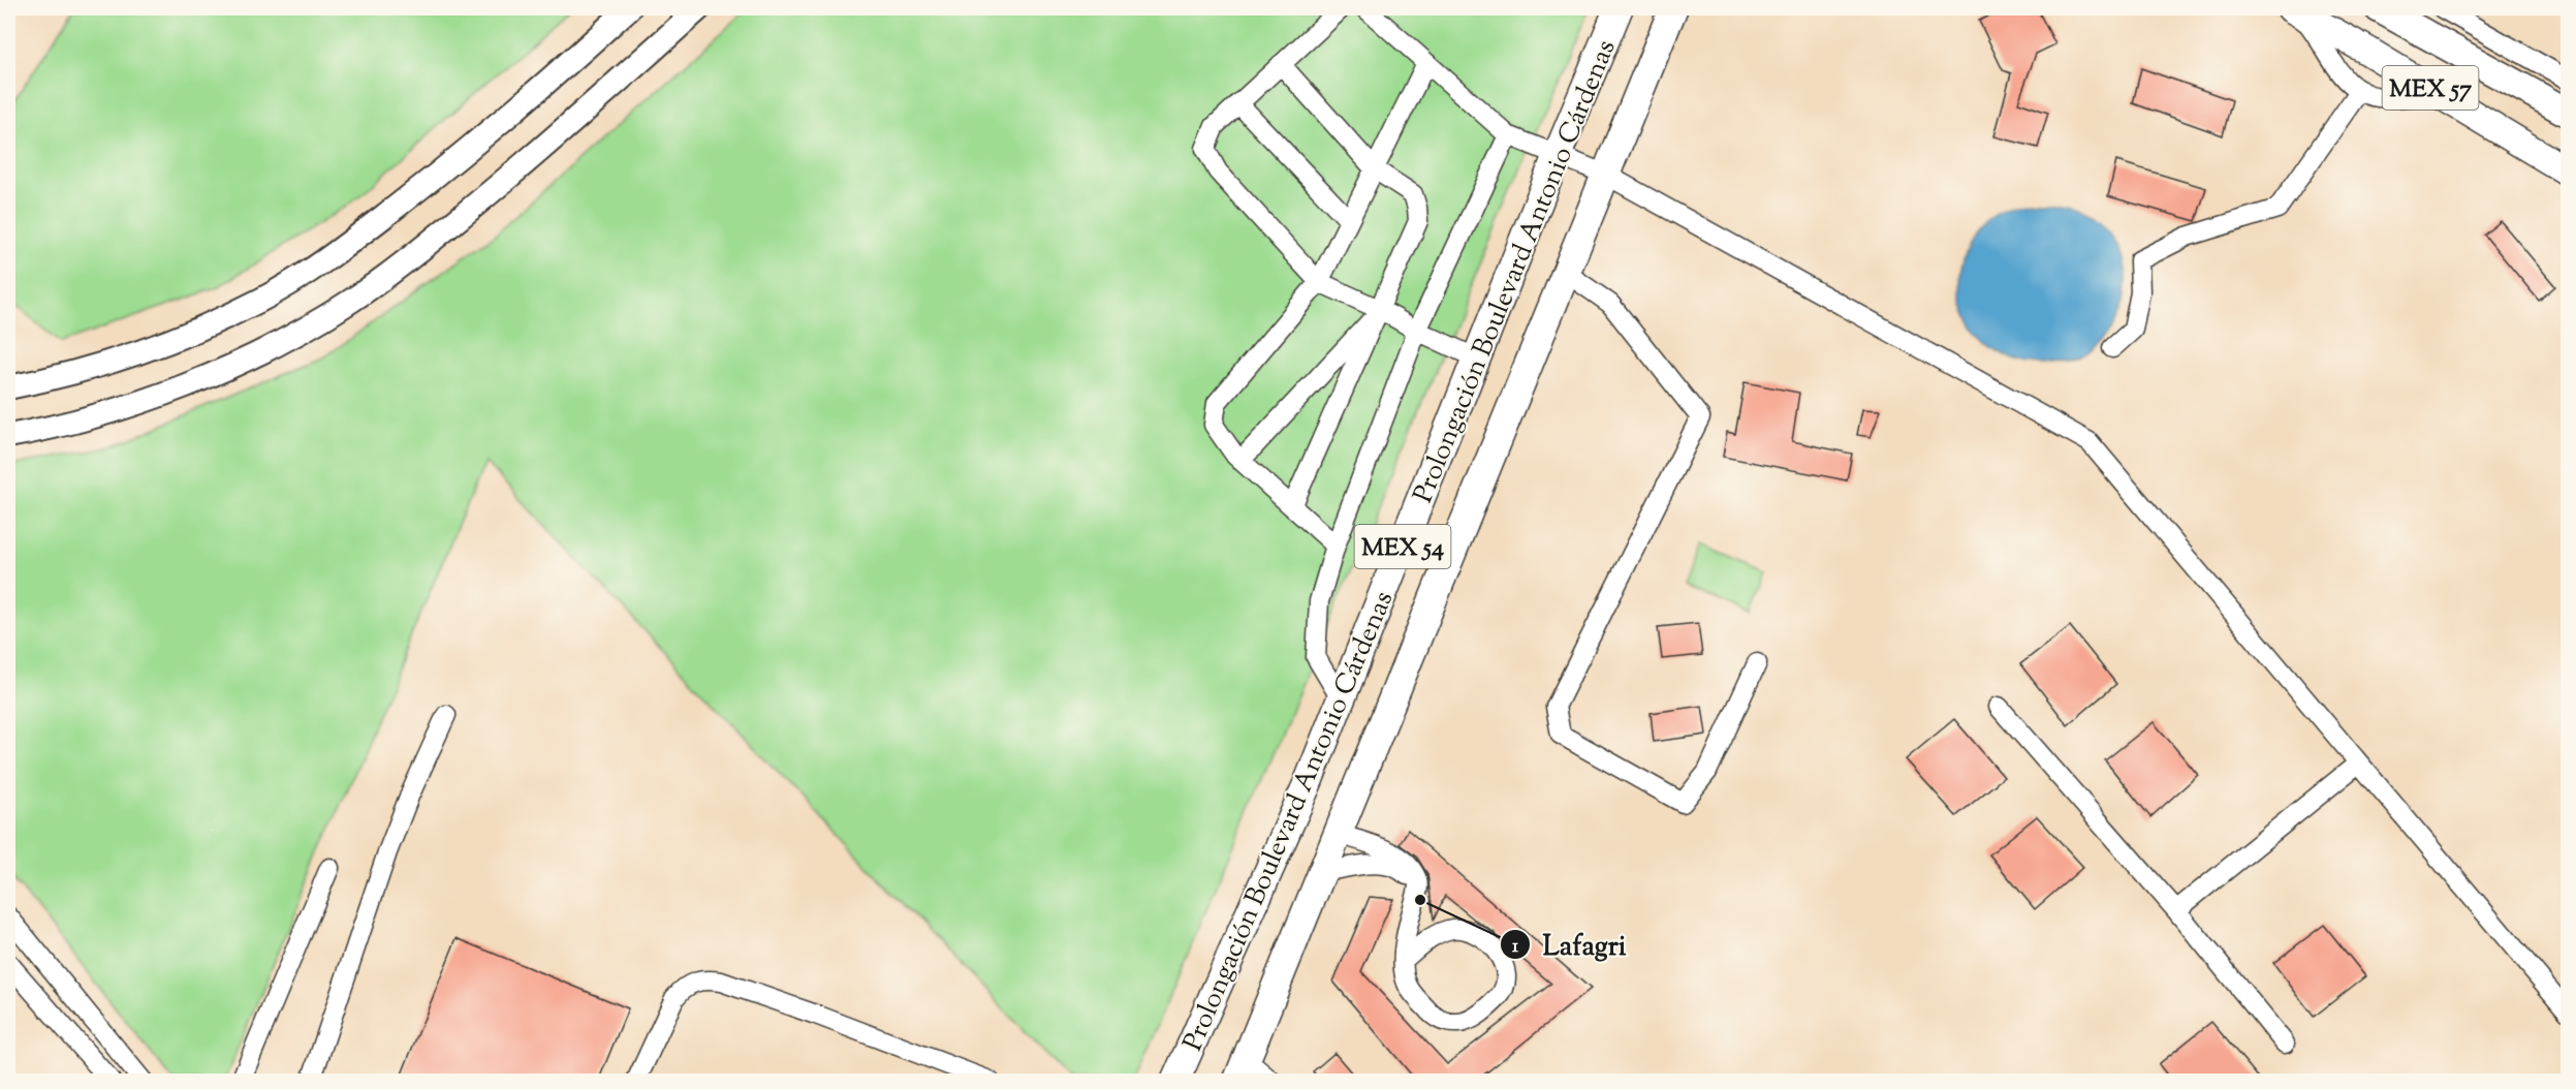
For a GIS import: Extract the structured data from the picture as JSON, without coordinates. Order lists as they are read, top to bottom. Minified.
{"streets":{"highway":["MEX 57","Prolongación Boulevard Antonio Cárdenas","MEX 54"]},"places":["Lafagri"]}
